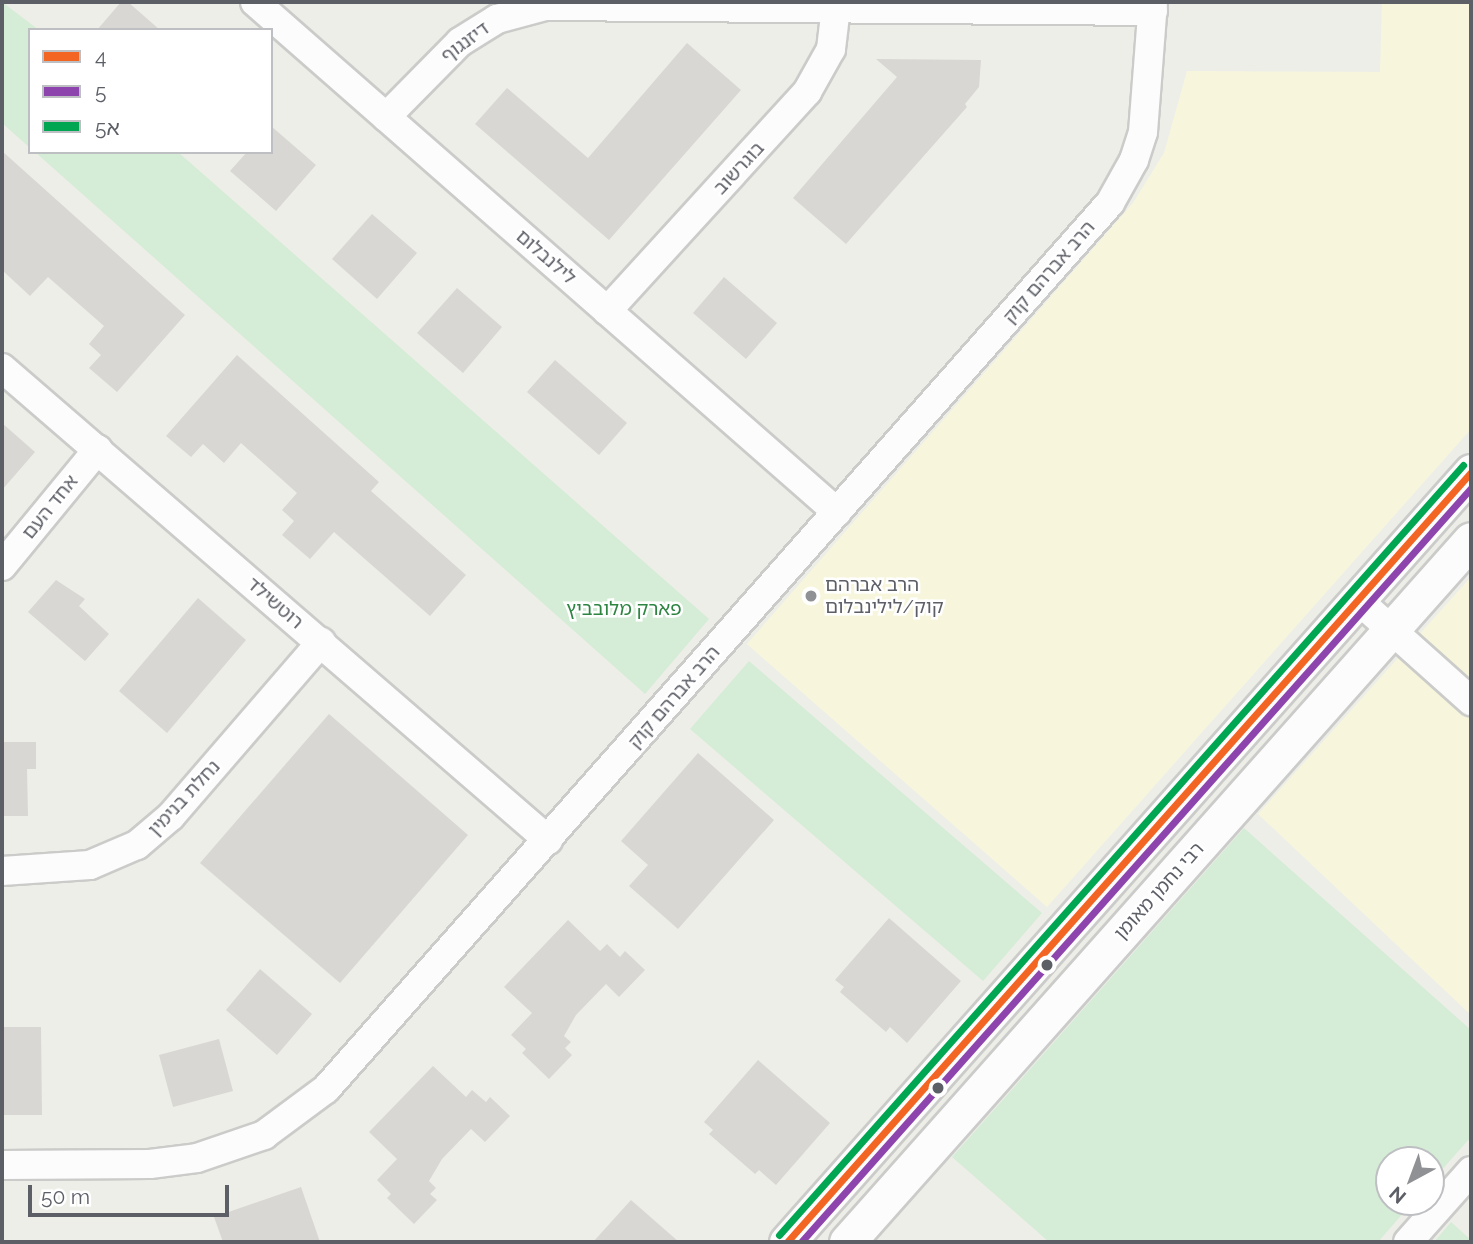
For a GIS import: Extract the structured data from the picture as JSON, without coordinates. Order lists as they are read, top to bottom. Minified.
{"streets":{"street":["דיזנגוף","בוגרשוב","לילנבלום","הרב אברהם קוק","אחד העם","רוטשילד","נחלת בנימין","רבי נחמן מאומן"]},"crossings":[["דיזנגוף","בוגרשוב"],["דיזנגוף","לילנבלום"],["דיזנגוף","הרב אברהם קוק"],["בוגרשוב","לילנבלום"],["לילנבלום","הרב אברהם קוק"],["הרב אברהם קוק","רוטשילד"],["אחד העם","רוטשילד"],["רוטשילד","נחלת בנימין"]],"parks":["פארק מלובביץ"],"places":["הרב אברהם קוק/לילינבלום"],"lines":["transit line 5א","transit line 4","transit line 5"],"legend":["4","5","5א"],"scale_bar":"50 m","north":"bottom left"}
